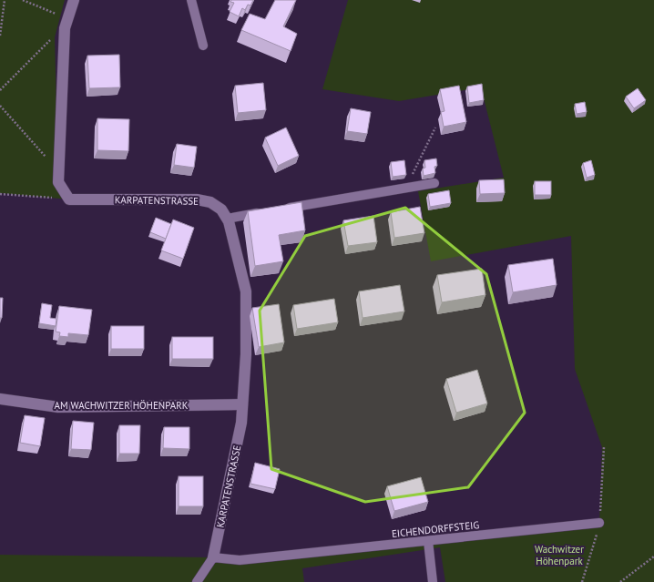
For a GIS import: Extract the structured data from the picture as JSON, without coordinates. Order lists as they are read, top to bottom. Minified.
{"streets":{"street":["KARPATENSTRASSE","AM WACHWITZER HÖHENPARK"],"lane":["EICHENDORFFSTEIG"]},"crossings":[["KARPATENSTRASSE","AM WACHWITZER HÖHENPARK"],["KARPATENSTRASSE","EICHENDORFFSTEIG"]],"parks":["Wachwitzer Höhenpark"]}
